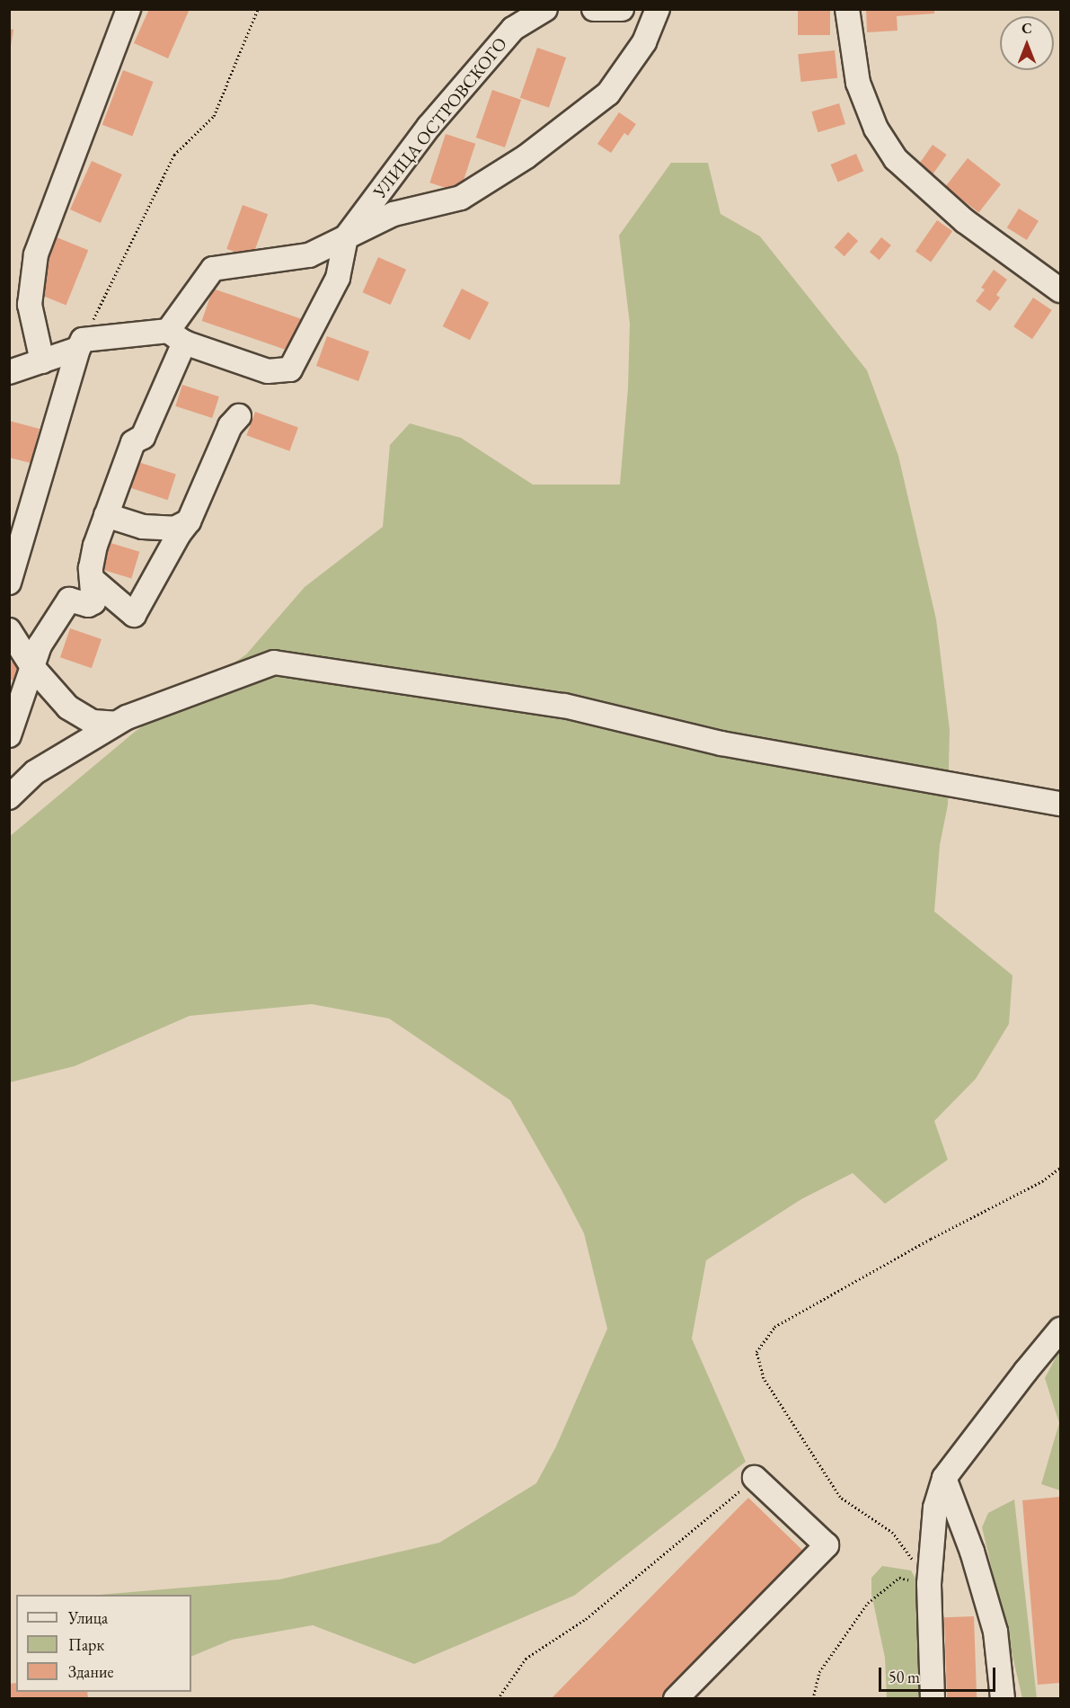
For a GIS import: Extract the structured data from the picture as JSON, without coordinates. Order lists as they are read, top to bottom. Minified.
{"streets":{"street":["УЛИЦА ОСТРОВСКОГО"]},"legend":["Улица","Парк","Здание"],"scale_bar":"50 m","north":"top"}
